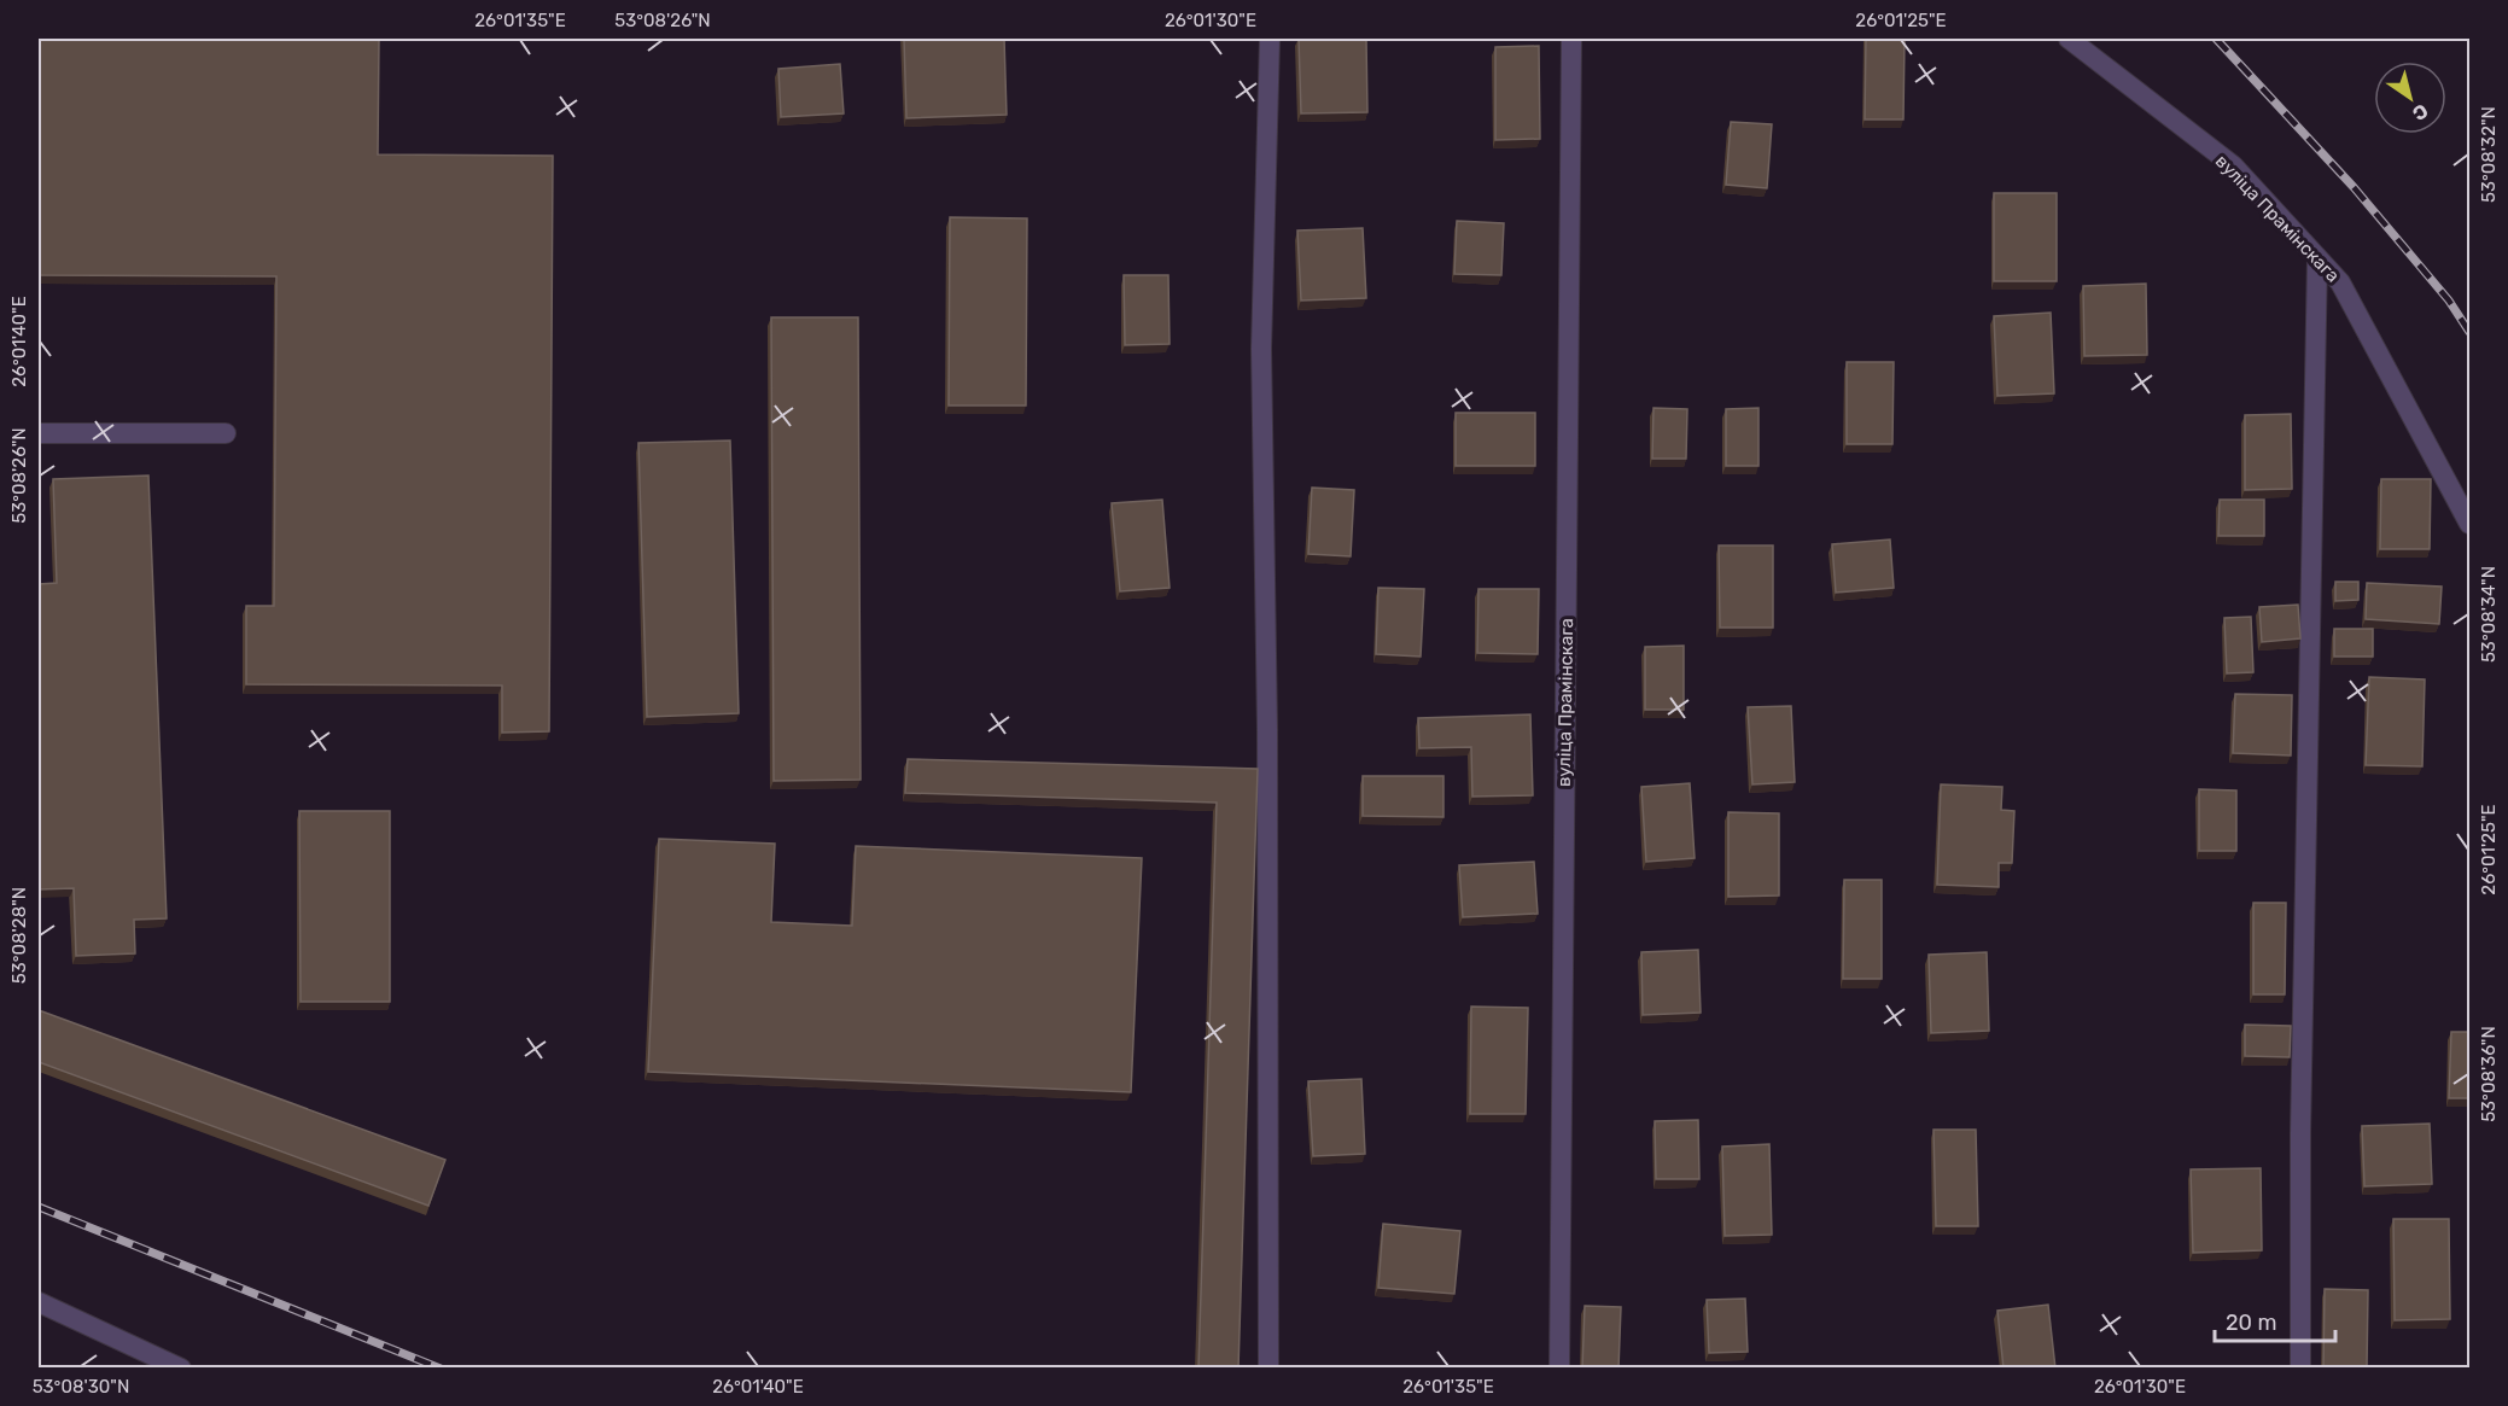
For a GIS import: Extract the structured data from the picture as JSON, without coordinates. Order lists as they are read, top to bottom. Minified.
{"streets":{"street":["вуліца Прамінскага"]},"scale_bar":"20 m","north":"bottom right","coordinates":["26°01'35\"E","53°08'26\"N","26°01'30\"E","26°01'25\"E","53°08'32\"N","26°01'40\"E","53°08'34\"N","53°08'28\"N","53°08'36\"N","53°08'30\"N"]}
